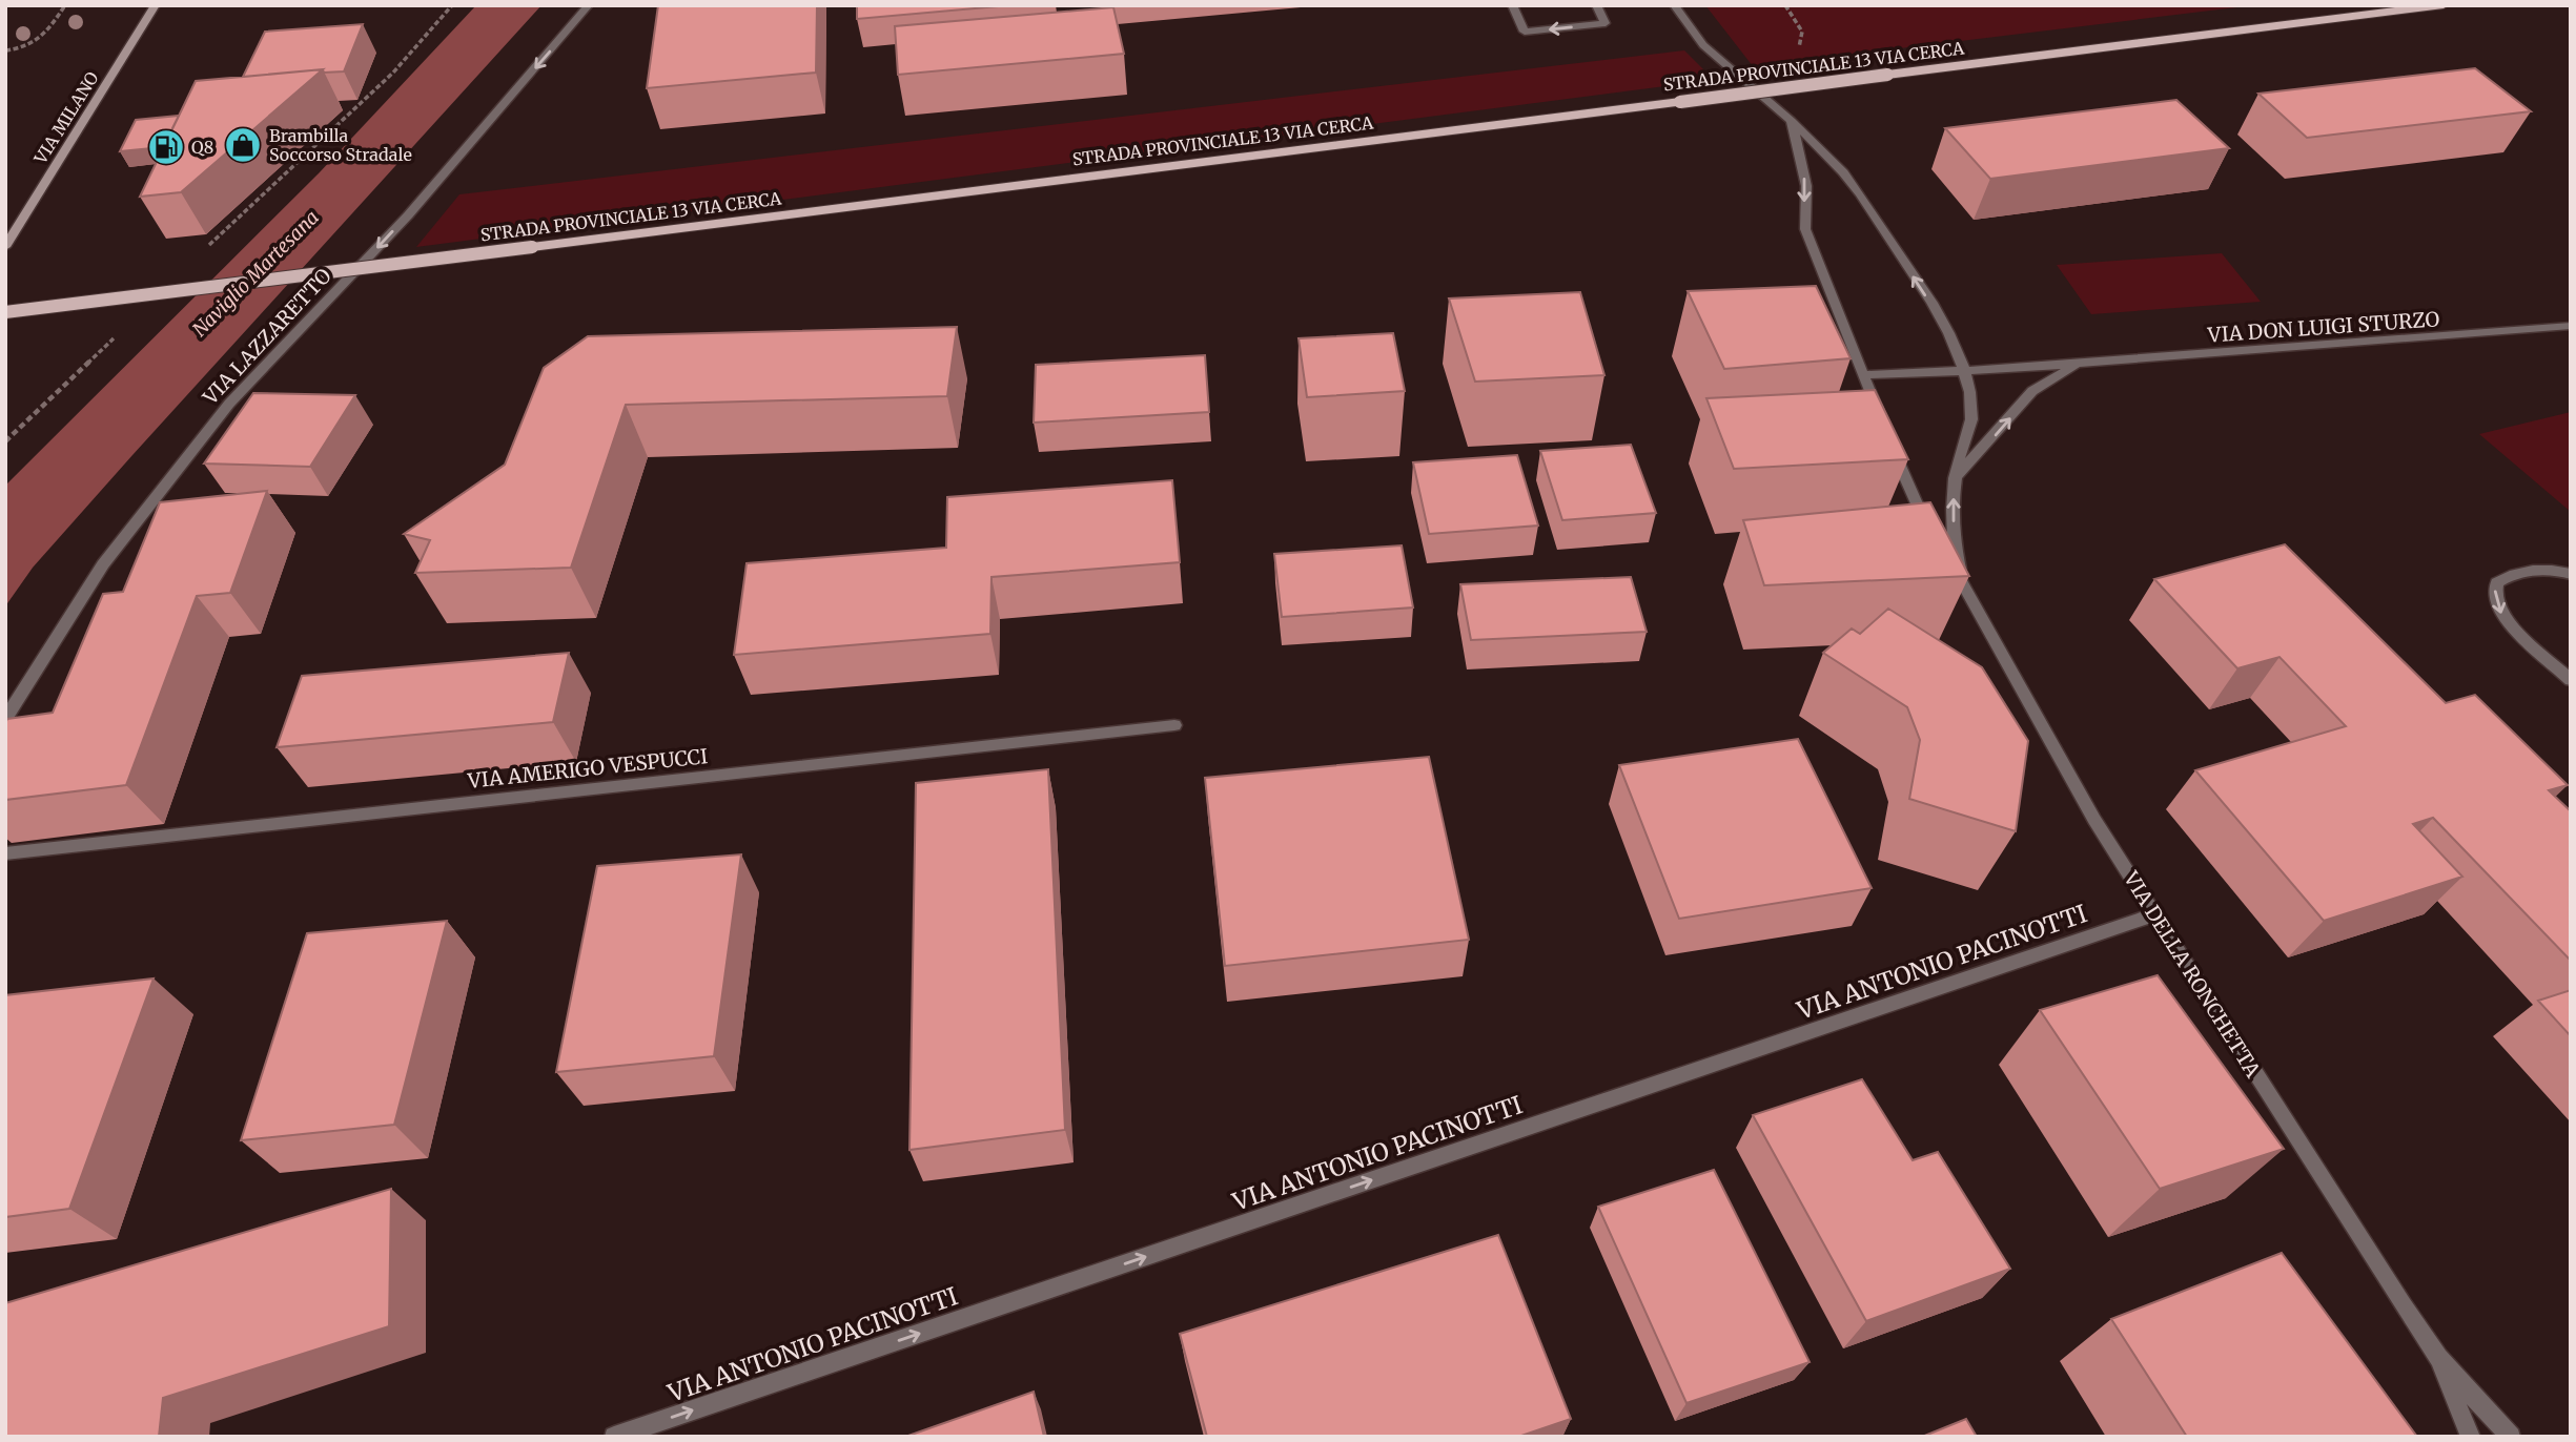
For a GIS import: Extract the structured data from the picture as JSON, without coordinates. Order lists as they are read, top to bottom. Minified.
{"streets":{"main road":["STRADA PROVINCIALE 13 VIA CERCA"],"street":["VIA MILANO","VIA DON LUIGI STURZO","VIA LAZZARETTO","VIA AMERIGO VESPUCCI","VIA ANTONIO PACINOTTI","VIA DELLA RONCHETTA"]},"crossings":[["VIA DON LUIGI STURZO","VIA DELLA RONCHETTA"],["VIA ANTONIO PACINOTTI","VIA DELLA RONCHETTA"]],"one_way":["VIA LAZZARETTO","VIA ANTONIO PACINOTTI"],"water":["Naviglio Martesana"],"places":{"shop":["Brambilla Soccorso Stradale"],"fuel station":["Q8"]}}
